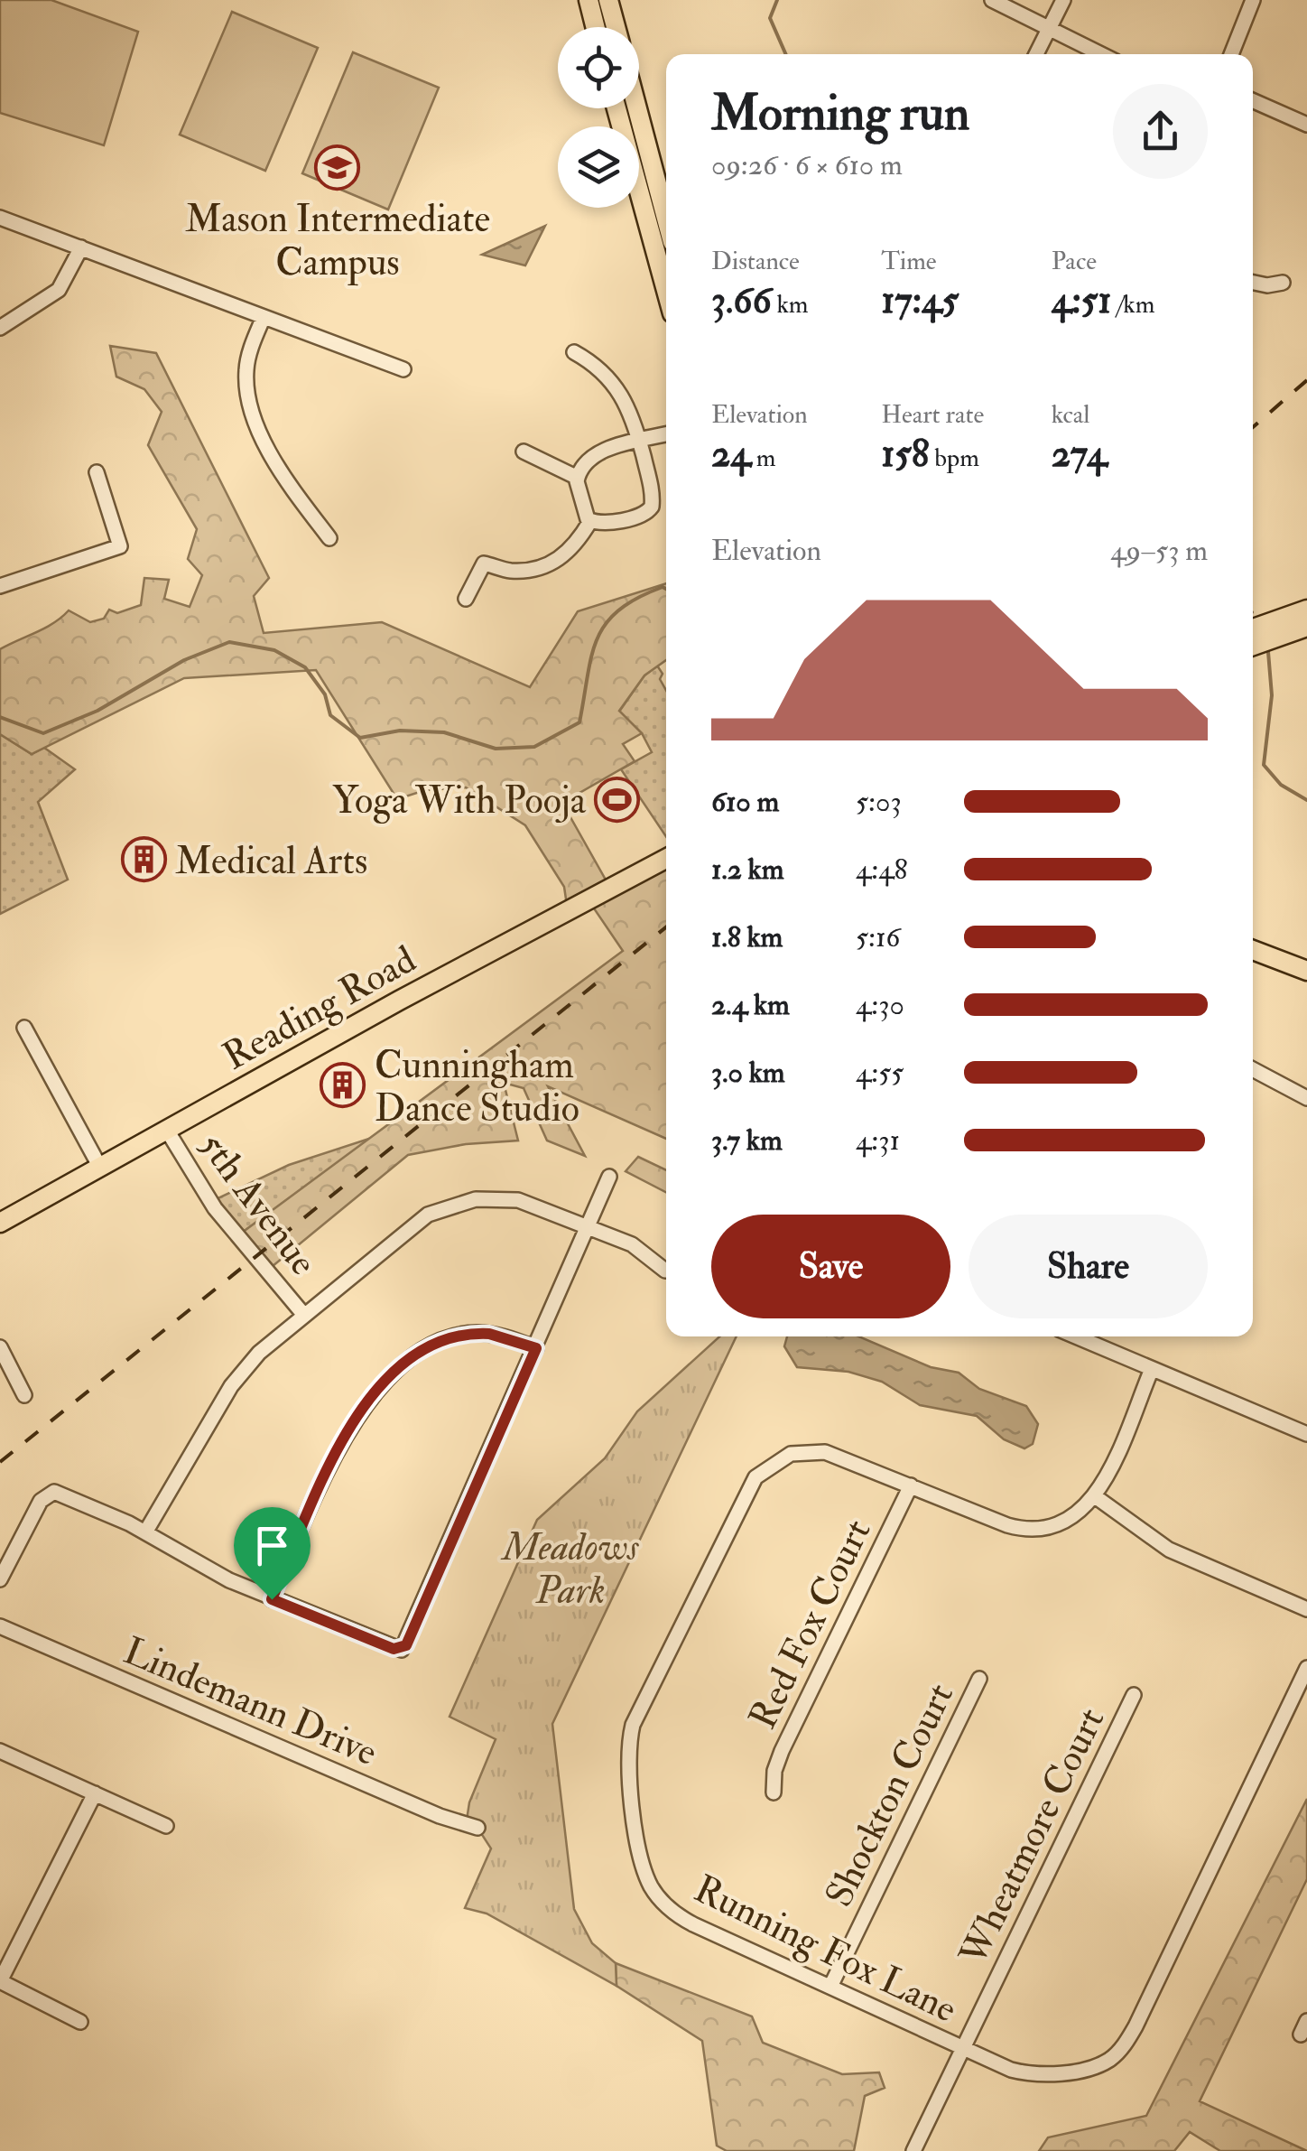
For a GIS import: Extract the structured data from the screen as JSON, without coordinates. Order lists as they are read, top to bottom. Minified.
{"streets":{"main road":["Reading Road"],"street":["5th Avenue","Red Fox Court","Lindemann Drive","Shockton Court","Wheatmore Court","Running Fox Lane"]},"crossings":[["Reading Road","5th Avenue"],["Red Fox Court","Running Fox Lane"],["Shockton Court","Running Fox Lane"],["Wheatmore Court","Running Fox Lane"]],"parks":["Meadows Park"],"places":{"school or university":["Mason Intermediate Campus"],"sports":["Yoga With Pooja"],"building":["Medical Arts","Cunningham Dance Studio"]},"page":{"heading":["Morning run","09:26 · 6 × 610 m"],"stats":[["Distance","3.66 km"],["Time","17:45"],["Pace","4:51 /km"],["Elevation","24 m"],["Heart rate","158 bpm"],["kcal","274"]],"chart":["Elevation","49–53 m"],"list":[{"name":"610 m","note":"5:03"},{"name":"1.2 km","note":"4:48"},{"name":"1.8 km","note":"5:16"},{"name":"2.4 km","note":"4:30"},{"name":"3.0 km","note":"4:55"},{"name":"3.7 km","note":"4:31"}],"buttons":["Save","Share"]}}
